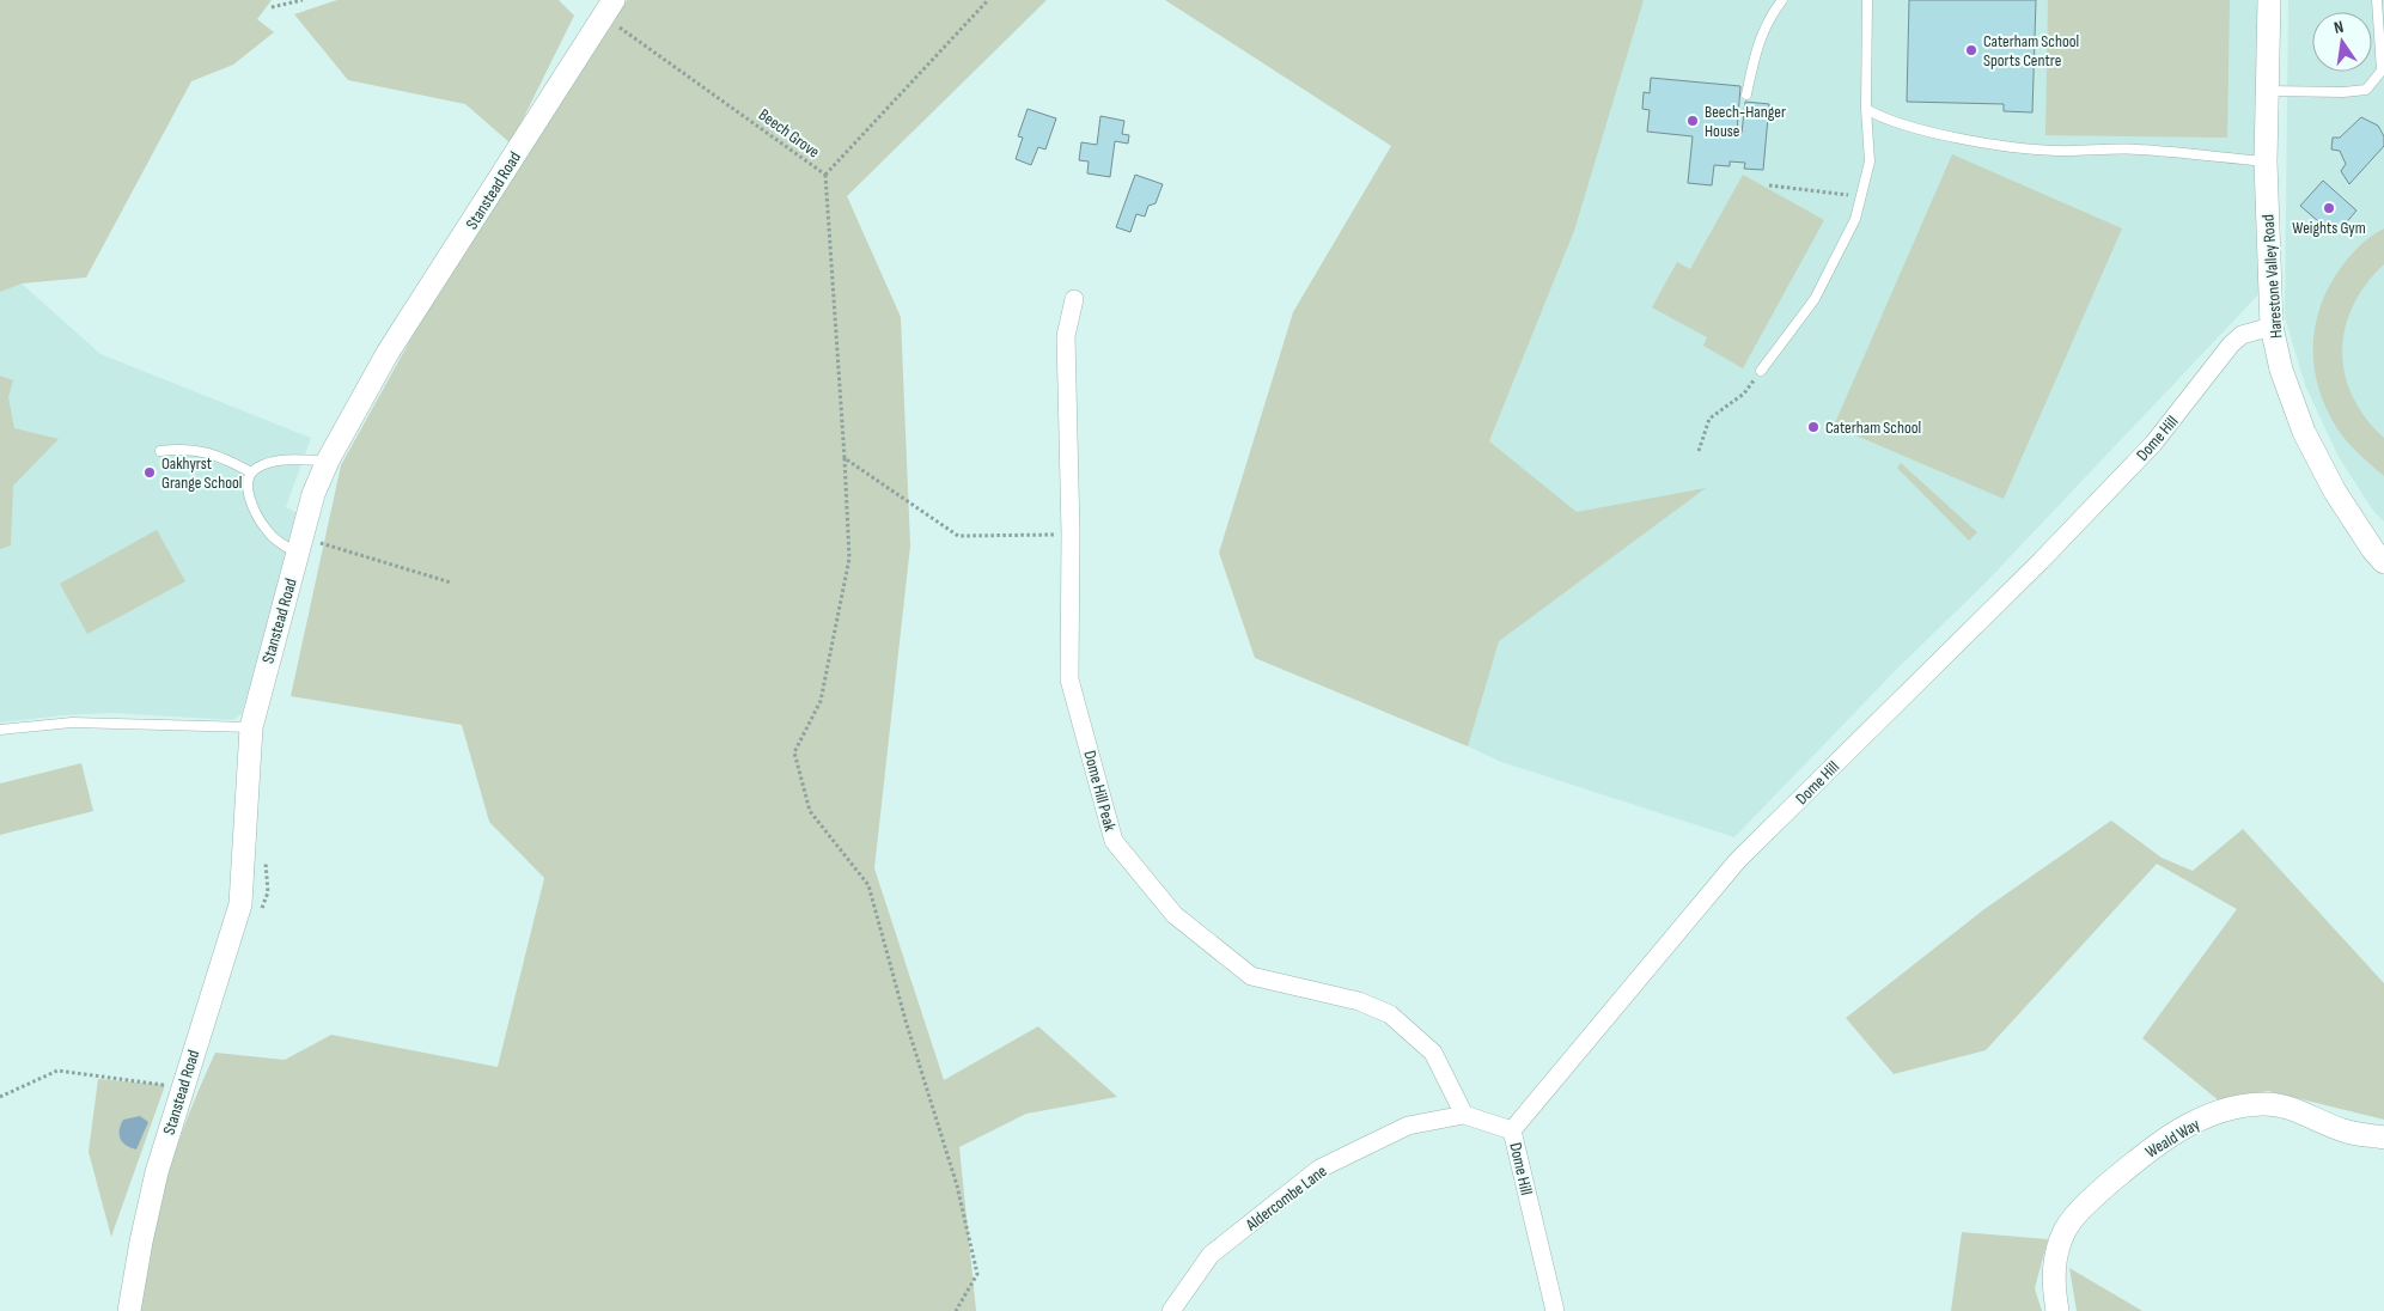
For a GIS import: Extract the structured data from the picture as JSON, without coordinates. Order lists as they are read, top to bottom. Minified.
{"streets":{"street":["Stanstead Road","Harestone Valley Road","Dome Hill","Dome Hill Peak","Weald Way","Aldercombe Lane"],"path":["Beech Grove"]},"crossings":[["Beech Grove","Stanstead Road"],["Harestone Valley Road","Dome Hill"],["Dome Hill Peak","Aldercombe Lane"]],"places":["Caterham School Sports Centre","Beech-Hanger House","Weights Gym","Caterham School","Oakhyrst Grange School"],"north":"top"}
